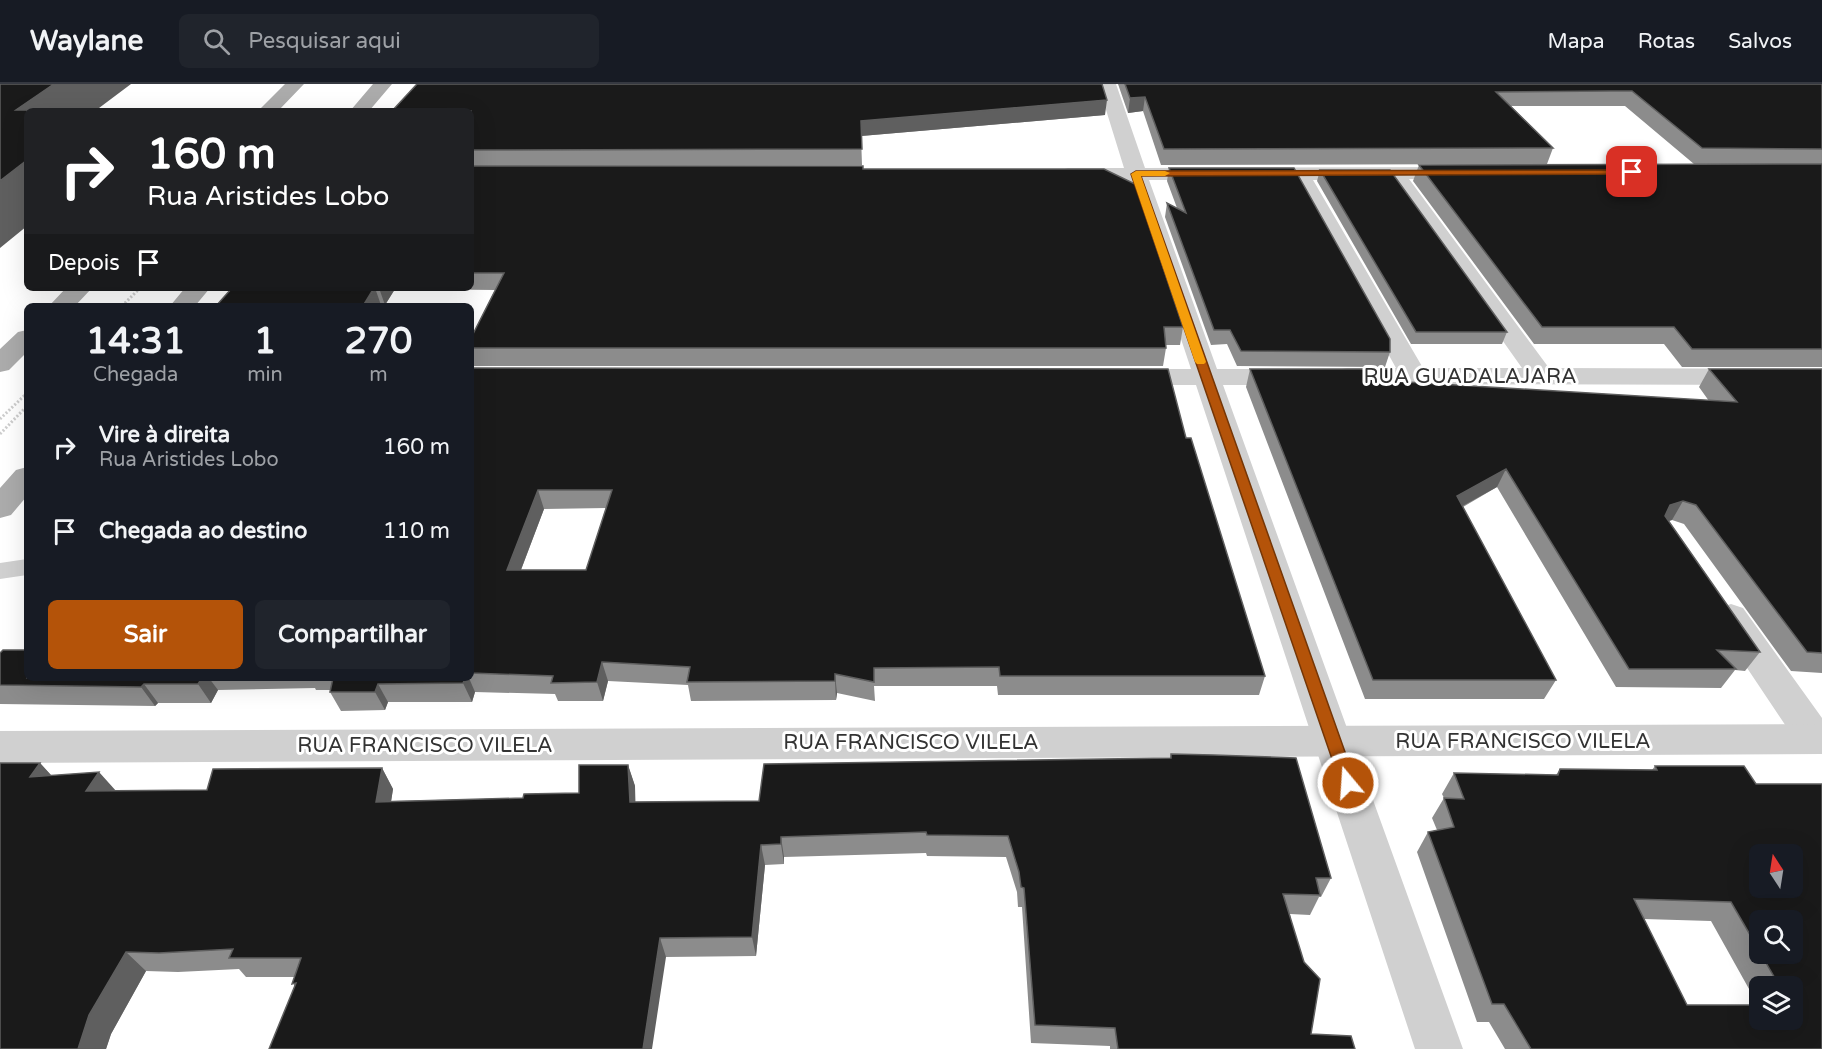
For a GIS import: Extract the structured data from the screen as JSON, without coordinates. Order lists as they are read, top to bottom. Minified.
{"streets":{"street":["RUA GUADALAJARA","RUA FRANCISCO VILELA"]},"north":"top","page":{"header":"Waylane","search":"Pesquisar aqui","nav":["Mapa","Rotas","Salvos"],"turn":["160 m","Rua Aristides Lobo"],"then":"Depois","eta":["14:31","Chegada","1","min","270","m"],"list":[{"name":"Vire à direita","note":"Rua Aristides Lobo","value":"160 m"},{"name":"Chegada ao destino","value":"110 m"}],"buttons":["Sair","Compartilhar"]}}
